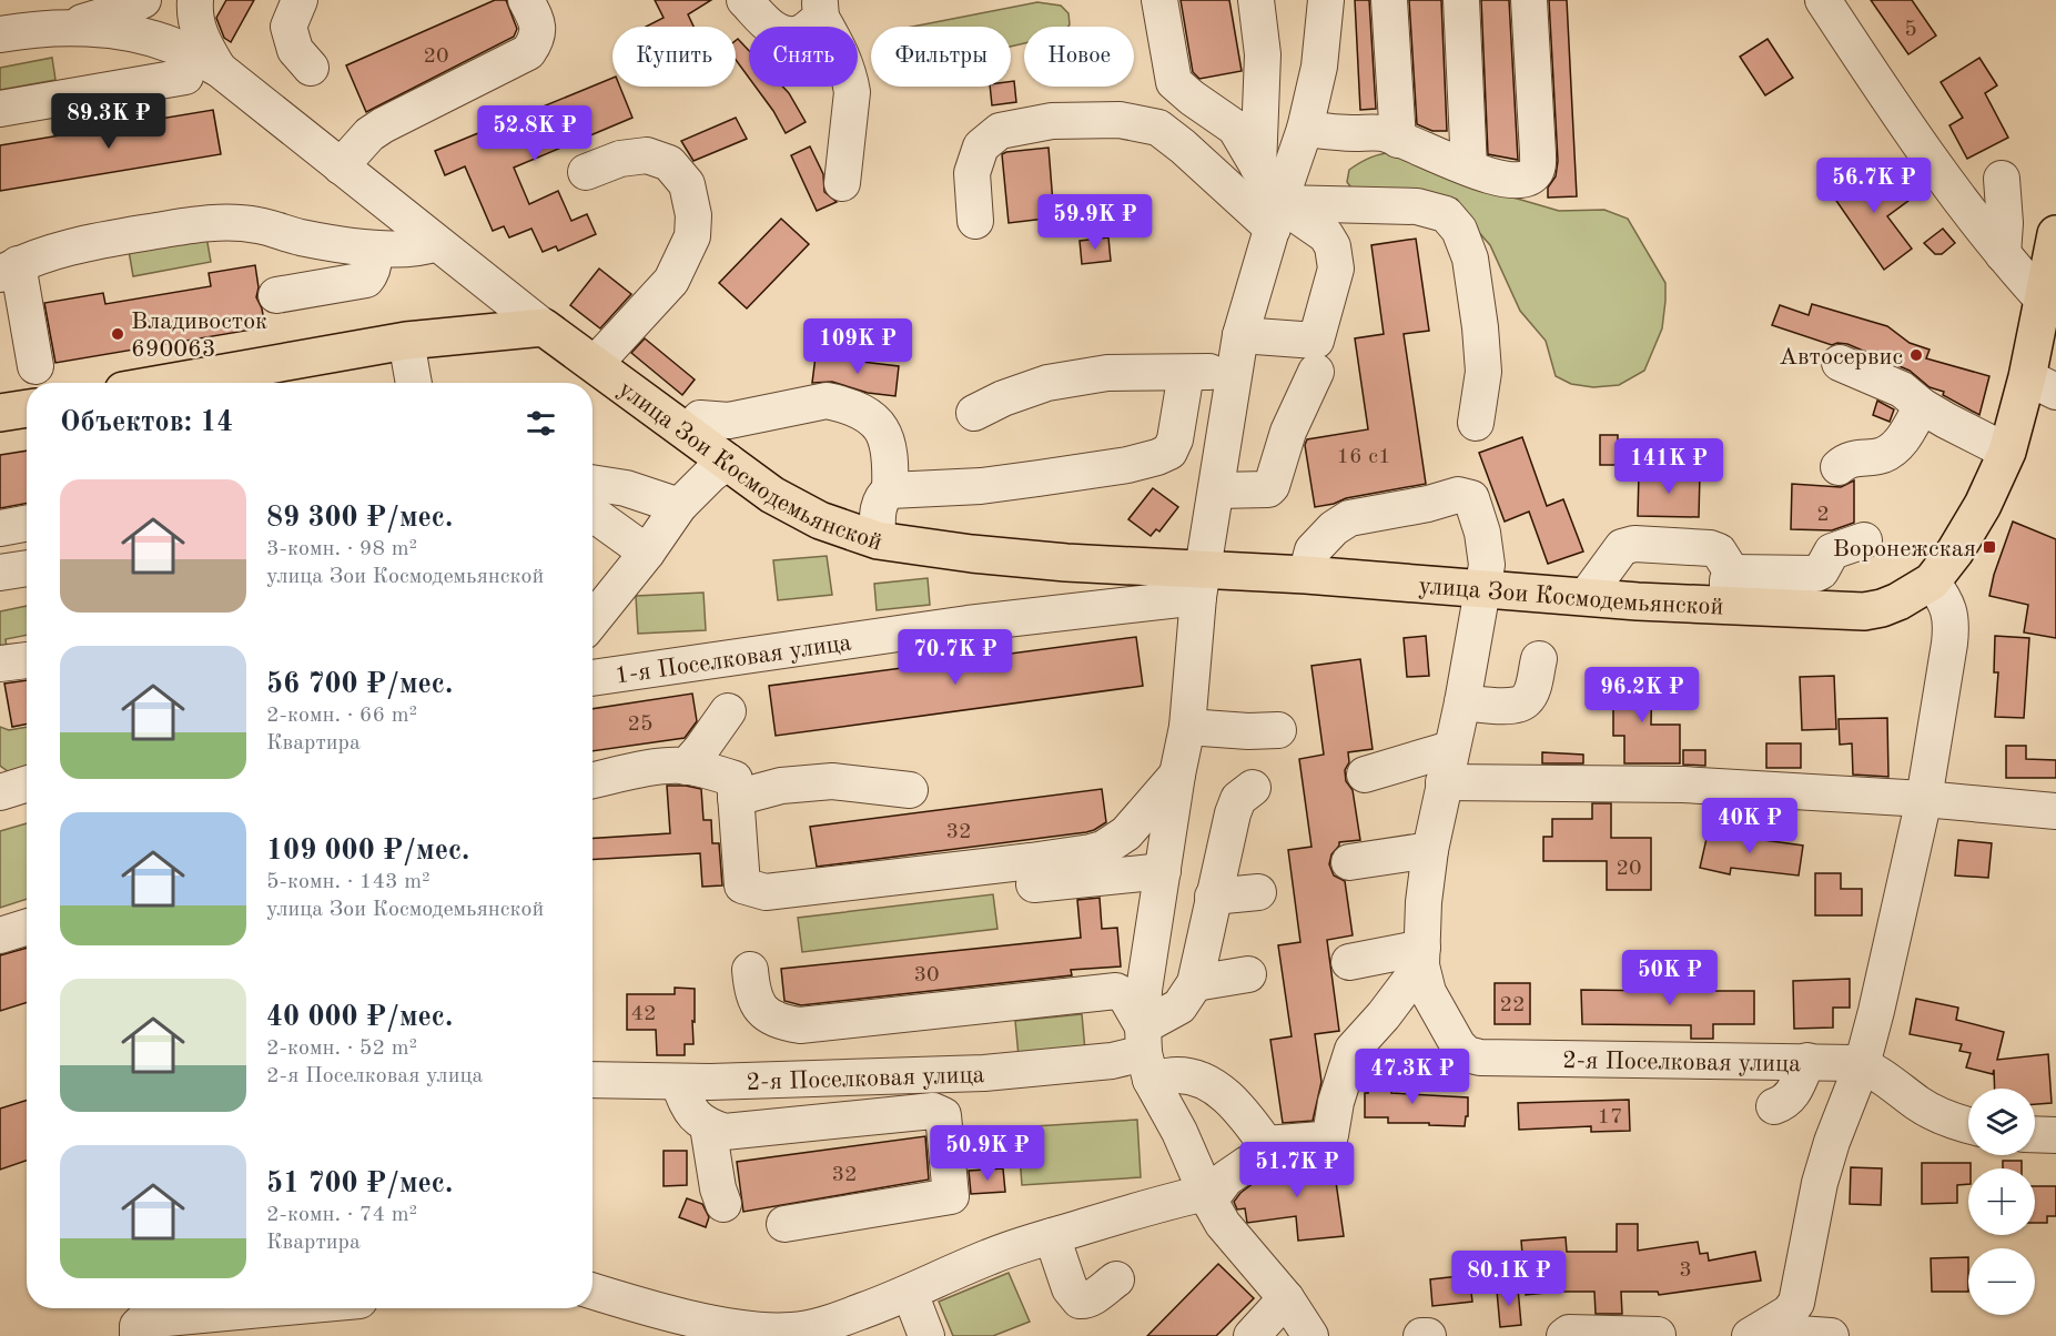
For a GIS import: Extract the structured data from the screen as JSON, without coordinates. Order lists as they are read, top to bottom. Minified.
{"streets":{"main road":["улица Зои Космодемьянской"],"street":["1-я Поселковая улица","2-я Поселковая улица"]},"crossings":[["улица Зои Космодемьянской","1-я Поселковая улица"]],"places":{"other":["Владивосток 690063","Автосервис"],"transit":["Воронежская"]},"house_numbers":["5","20","16 с1","2","25","32","20","30","22","42","17","32","3"],"page":{"chip":["Купить","Снять","Фильтры","Новое"],"price":["89.3K ₽","52.8K ₽","56.7K ₽","59.9K ₽","109K ₽","141K ₽","70.7K ₽","96.2K ₽","40K ₽","50K ₽","47.3K ₽","50.9K ₽","51.7K ₽","80.1K ₽"],"heading":"Объектов: 14","list":[{"name":"89 300 ₽/мес.","note":"3-комн. · 98 m² · улица Зои Космодемьянской"},{"name":"56 700 ₽/мес.","note":"2-комн. · 66 m² · Квартира"},{"name":"109 000 ₽/мес.","note":"5-комн. · 143 m² · улица Зои Космодемьянской"},{"name":"40 000 ₽/мес.","note":"2-комн. · 52 m² · 2-я Поселковая улица"},{"name":"51 700 ₽/мес.","note":"2-комн. · 74 m² · Квартира"}],"map_buttons":["+","−"]}}
